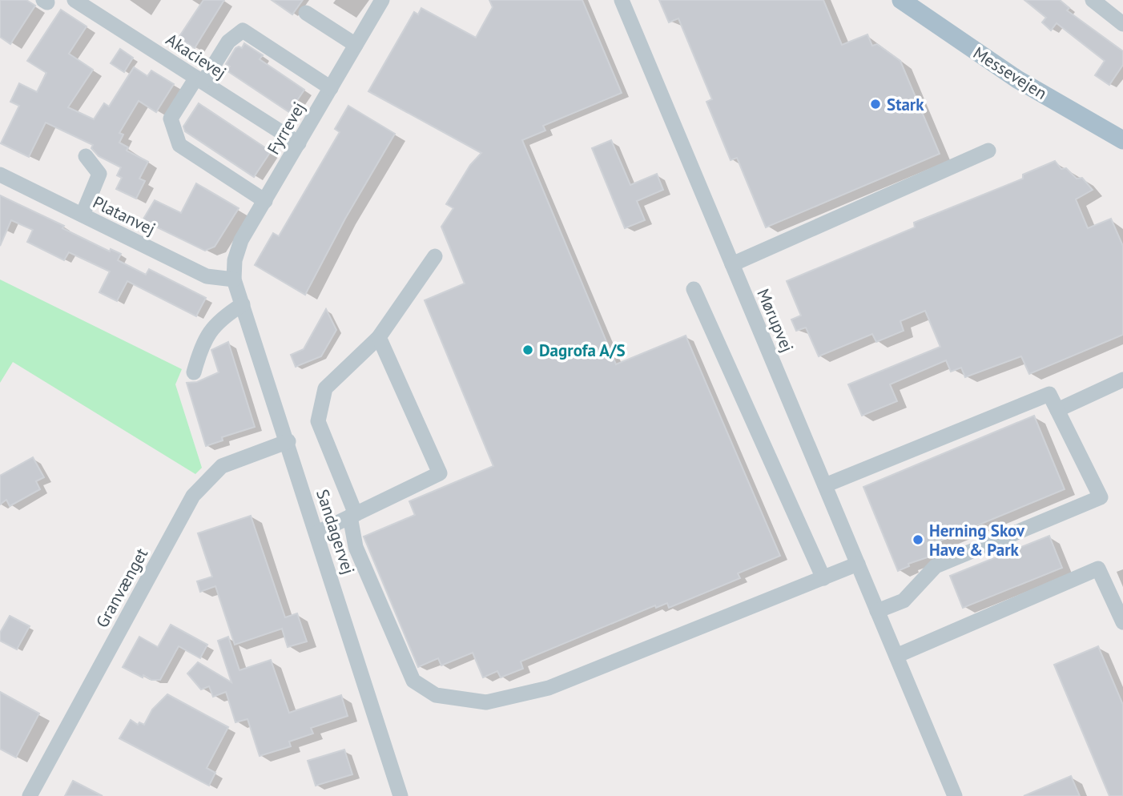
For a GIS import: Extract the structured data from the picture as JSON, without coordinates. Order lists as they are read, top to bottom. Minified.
{"streets":{"main road":["Messevejen"],"street":["Akacievej","Fyrrevej","Platanvej","Mørupvej","Sandagervej","Granvænget"]},"crossings":[["Akacievej","Fyrrevej"],["Fyrrevej","Platanvej"],["Fyrrevej","Sandagervej"],["Platanvej","Sandagervej"],["Sandagervej","Granvænget"]],"places":["Stark","Dagrofa A/S","Herning Skov Have & Park"]}
